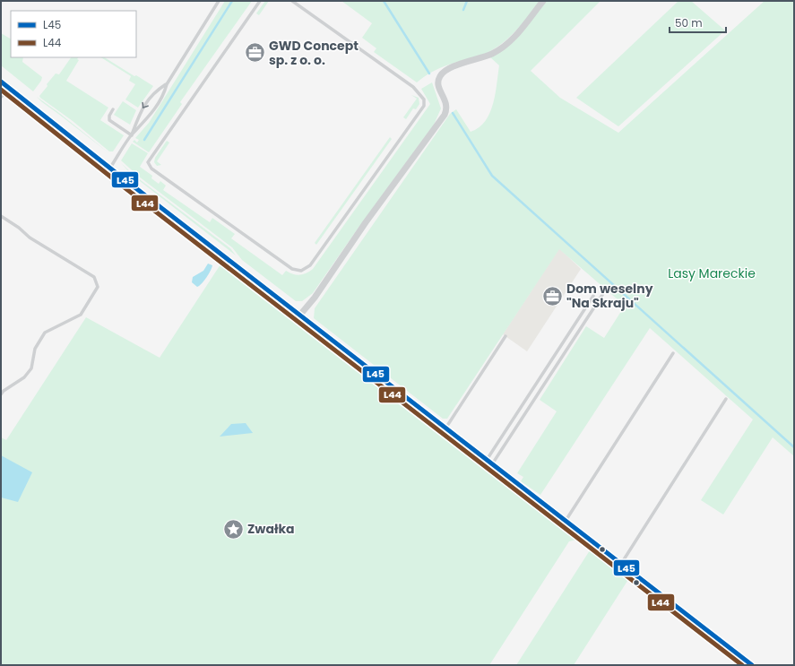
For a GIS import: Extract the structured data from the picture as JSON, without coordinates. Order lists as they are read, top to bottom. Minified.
{"parks":["Lasy Mareckie"],"places":{"office":["GWD Concept sp. z o. o.","Dom weselny \"Na Skraju\""],"place":["Zwałka"]},"lines":["transit line L45","transit line L44"],"legend":["L45","L44"],"scale_bar":"50 m"}
